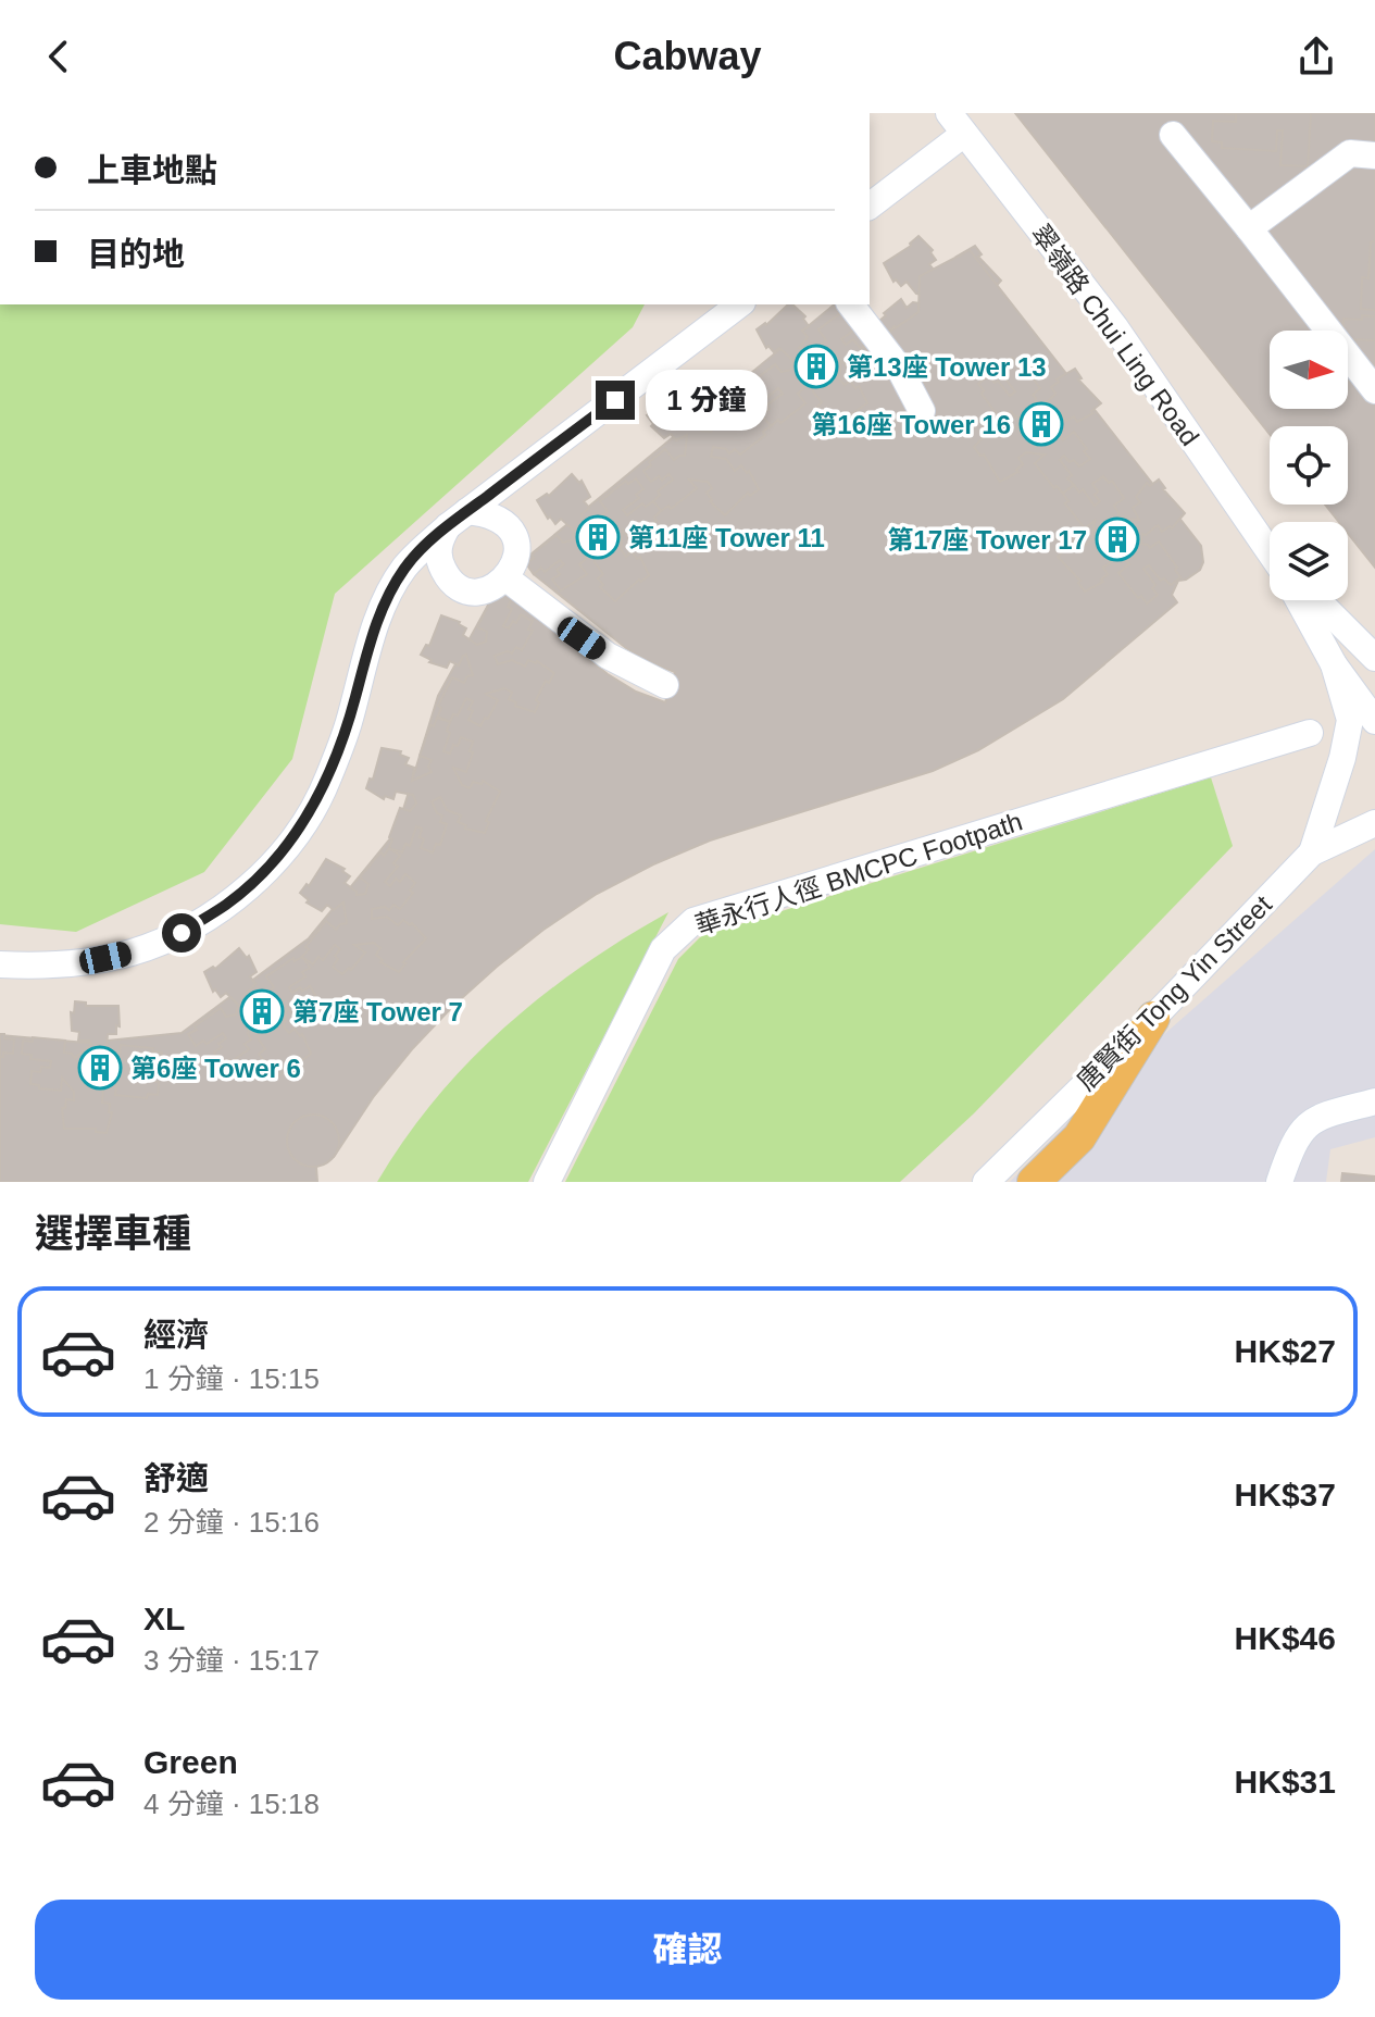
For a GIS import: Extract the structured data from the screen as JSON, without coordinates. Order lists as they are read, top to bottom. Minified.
{"streets":{"street":["翠嶺路 Chui Ling Road","華永行人徑 BMCPC Footpath","唐賢街 Tong Yin Street"]},"places":{"building":["第13座 Tower 13","第16座 Tower 16","第11座 Tower 11","第17座 Tower 17","第7座 Tower 7","第6座 Tower 6"]},"north":"right","page":{"header":"Cabway","banner":["上車地點","目的地"],"bubble":"1 分鐘","heading":"選擇車種","list":[{"name":"經濟","note":"1 分鐘 · 15:15","value":"HK$27"},{"name":"舒適","note":"2 分鐘 · 15:16","value":"HK$37"},{"name":"XL","note":"3 分鐘 · 15:17","value":"HK$46"},{"name":"Green","note":"4 分鐘 · 15:18","value":"HK$31"}],"buttons":"確認"}}
